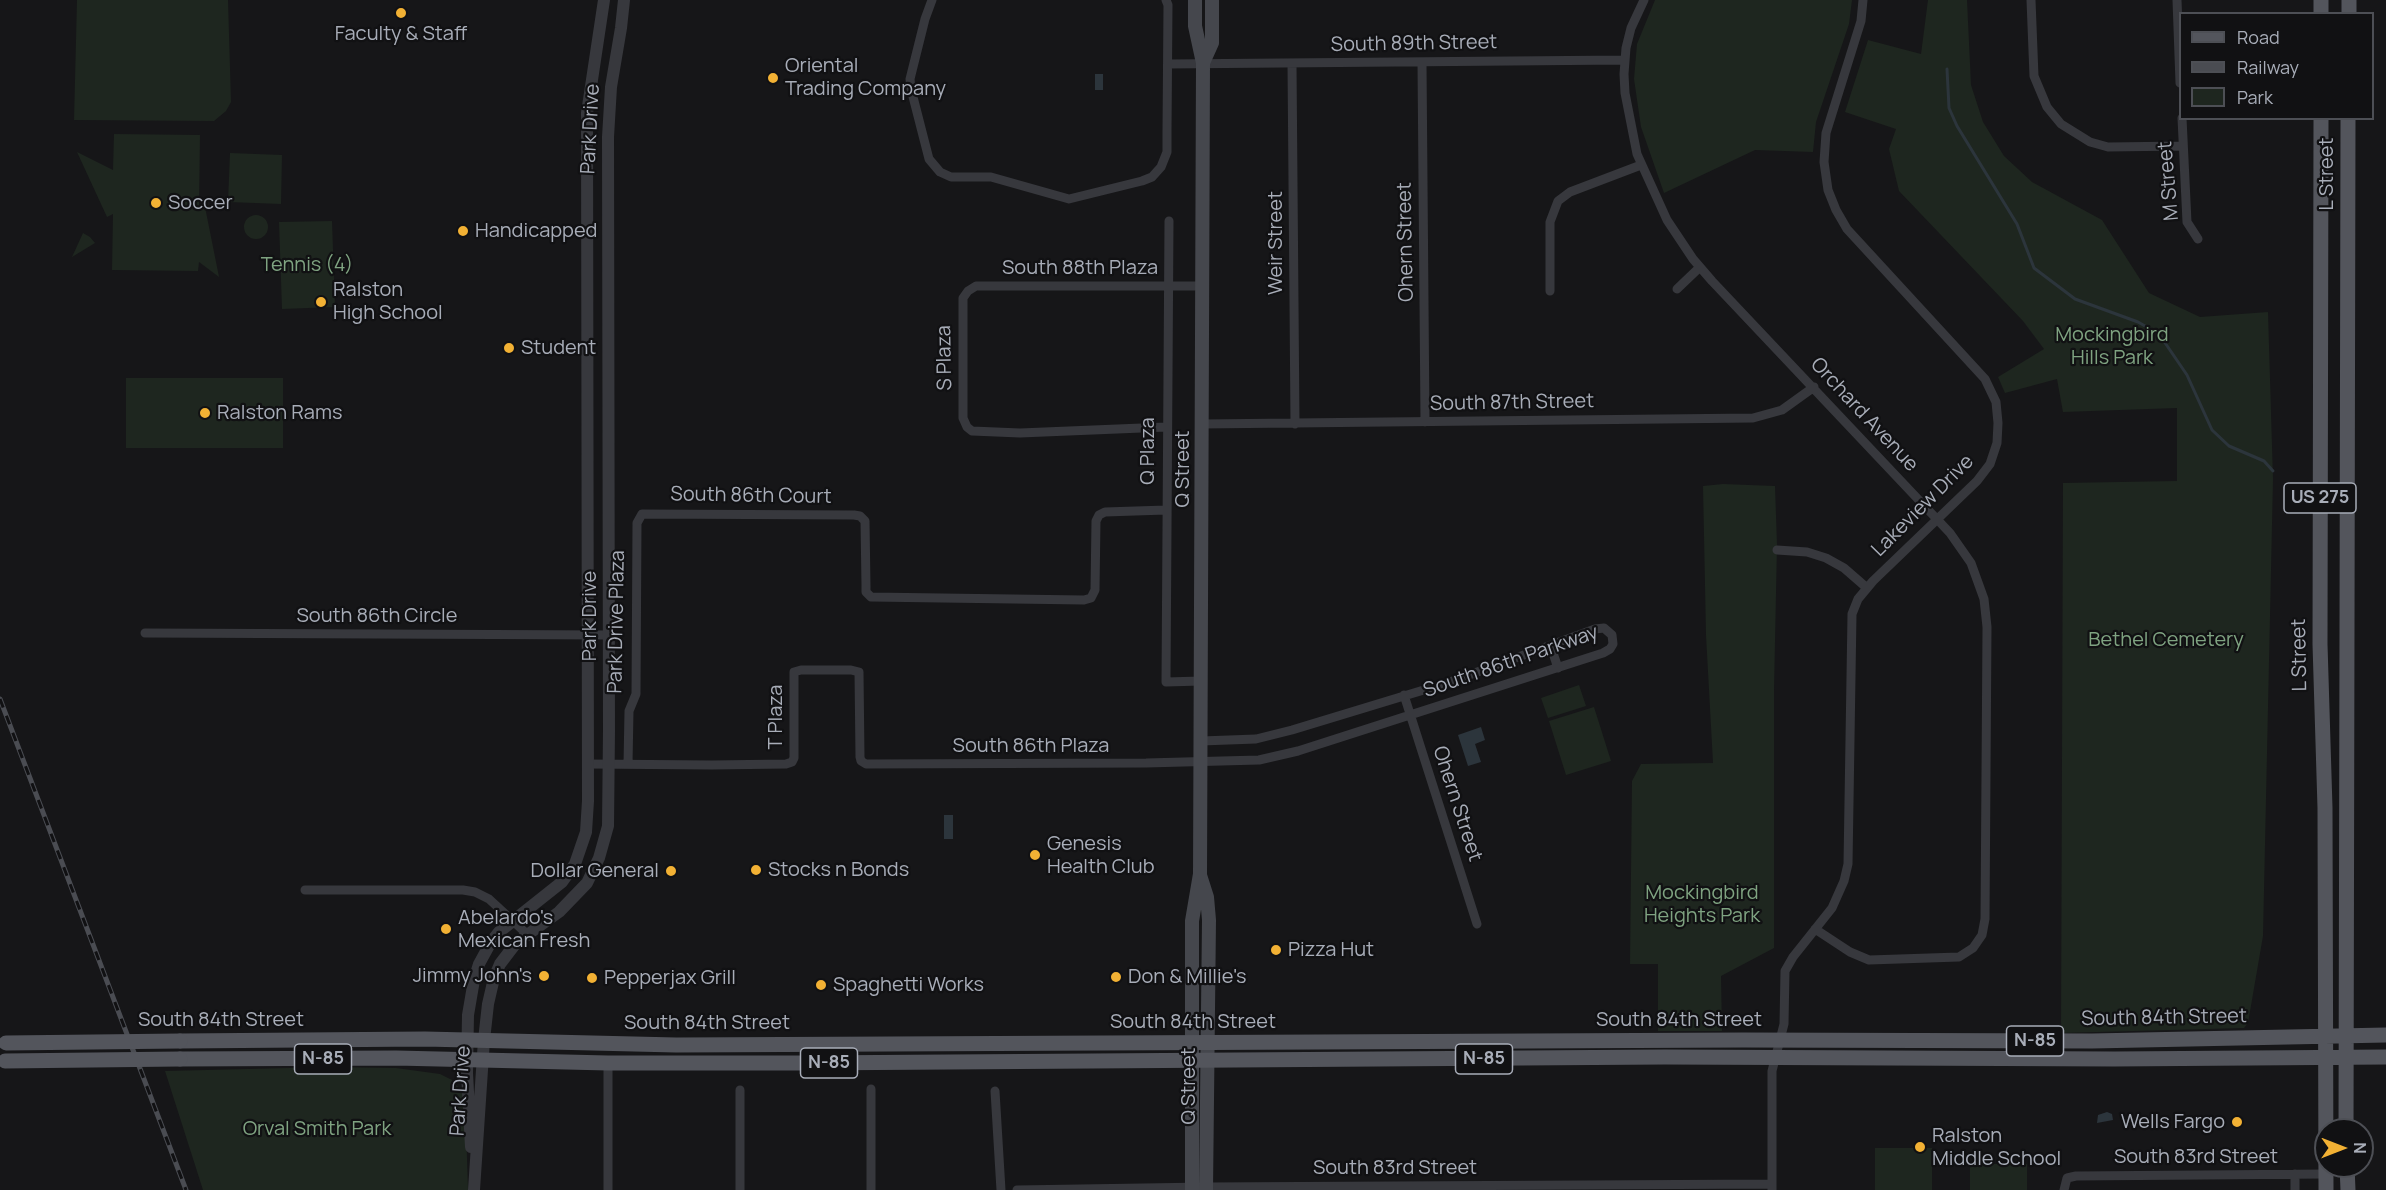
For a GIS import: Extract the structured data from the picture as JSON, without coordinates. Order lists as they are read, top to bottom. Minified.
{"streets":{"main road":["L Street","Q Street","US 275","South 84th Street","N-85"],"street":["South 89th Street","Park Drive","M Street","Ohern Street","Weir Street","South 88th Plaza","S Plaza","South 87th Street","Orchard Avenue","Q Plaza","South 86th Court","Lakeview Drive","South 86th Circle","Park Drive Plaza","South 86th Parkway","T Plaza","South 86th Plaza","South 83rd Street"]},"crossings":[["South 89th Street","Ohern Street"],["South 89th Street","Weir Street"],["South 89th Street","Orchard Avenue"],["South 89th Street","Q Street"],["Park Drive","South 86th Circle"],["Park Drive","South 84th Street"],["L Street","South 84th Street"],["Ohern Street","South 87th Street"],["Ohern Street","South 86th Parkway"],["Weir Street","South 87th Street"],["South 88th Plaza","S Plaza"],["South 88th Plaza","Q Plaza"],["South 88th Plaza","Q Street"],["S Plaza","Q Plaza"],["South 87th Street","Orchard Avenue"],["South 87th Street","Q Street"],["Orchard Avenue","Lakeview Drive"],["Q Plaza","Q Street"],["Q Plaza","South 86th Court"],["Q Street","South 86th Parkway"],["Q Street","South 86th Plaza"],["Q Street","South 84th Street"],["Q Street","South 83rd Street"],["South 86th Court","Park Drive Plaza"],["Lakeview Drive","South 84th Street"],["Lakeview Drive","South 83rd Street"],["Park Drive Plaza","T Plaza"],["South 86th Parkway","South 86th Plaza"],["T Plaza","South 86th Plaza"]],"parks":["Tennis (4)","Mockingbird Hills Park","Bethel Cemetery","Mockingbird Heights Park","Orval Smith Park"],"places":["Faculty & Staff","Oriental Trading Company","Soccer","Handicapped","Ralston High School","Student","Ralston Rams","Genesis Health Club","Stocks n Bonds","Dollar General","Abelardo's Mexican Fresh","Pizza Hut","Jimmy John's","Don & Millie's","Pepperjax Grill","Spaghetti Works","Wells Fargo","Ralston Middle School"],"legend":["Road","Railway","Park"],"north":"right"}
